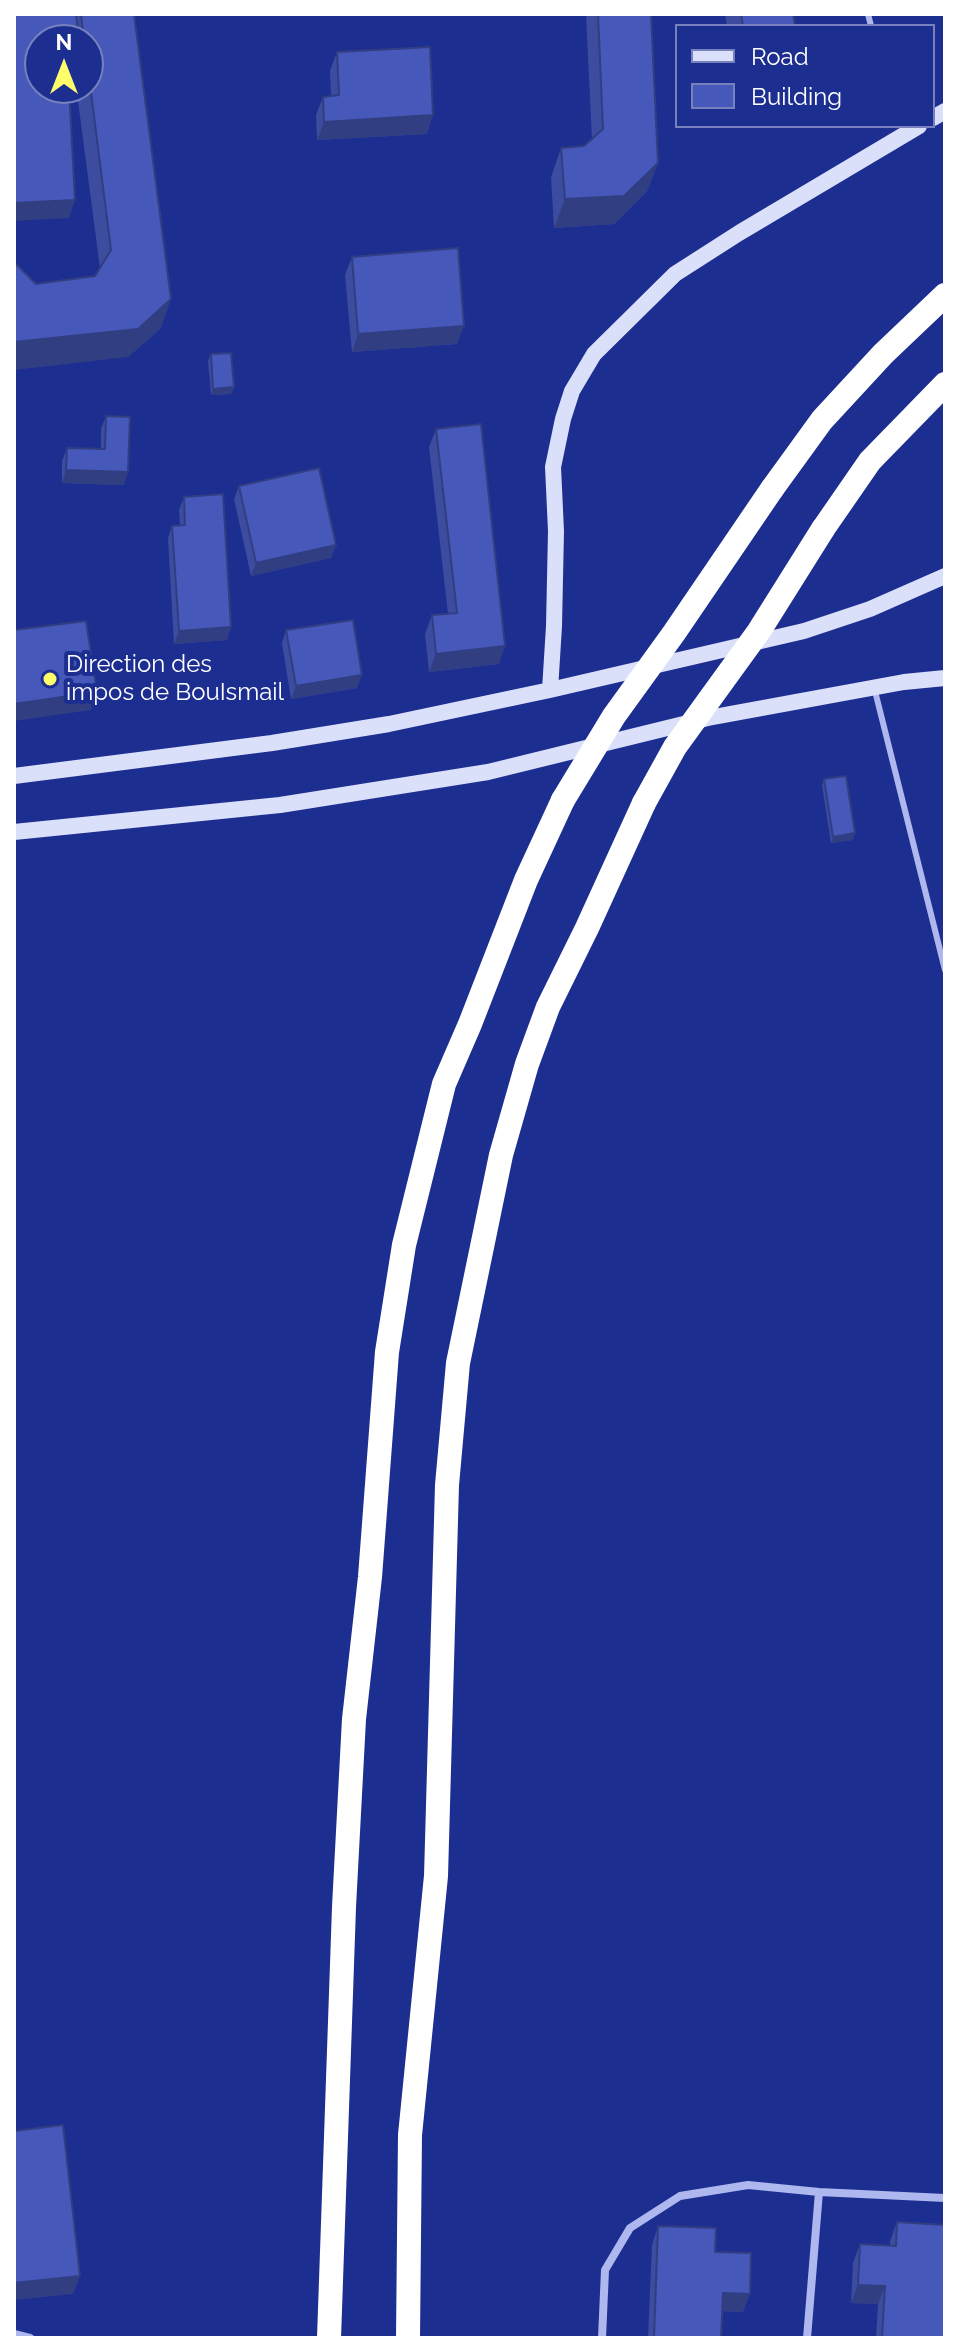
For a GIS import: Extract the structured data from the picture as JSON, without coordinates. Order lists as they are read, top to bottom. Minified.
{"places":["Direction des impos de BouIsmail"],"legend":["Road","Building"],"north":"top"}
